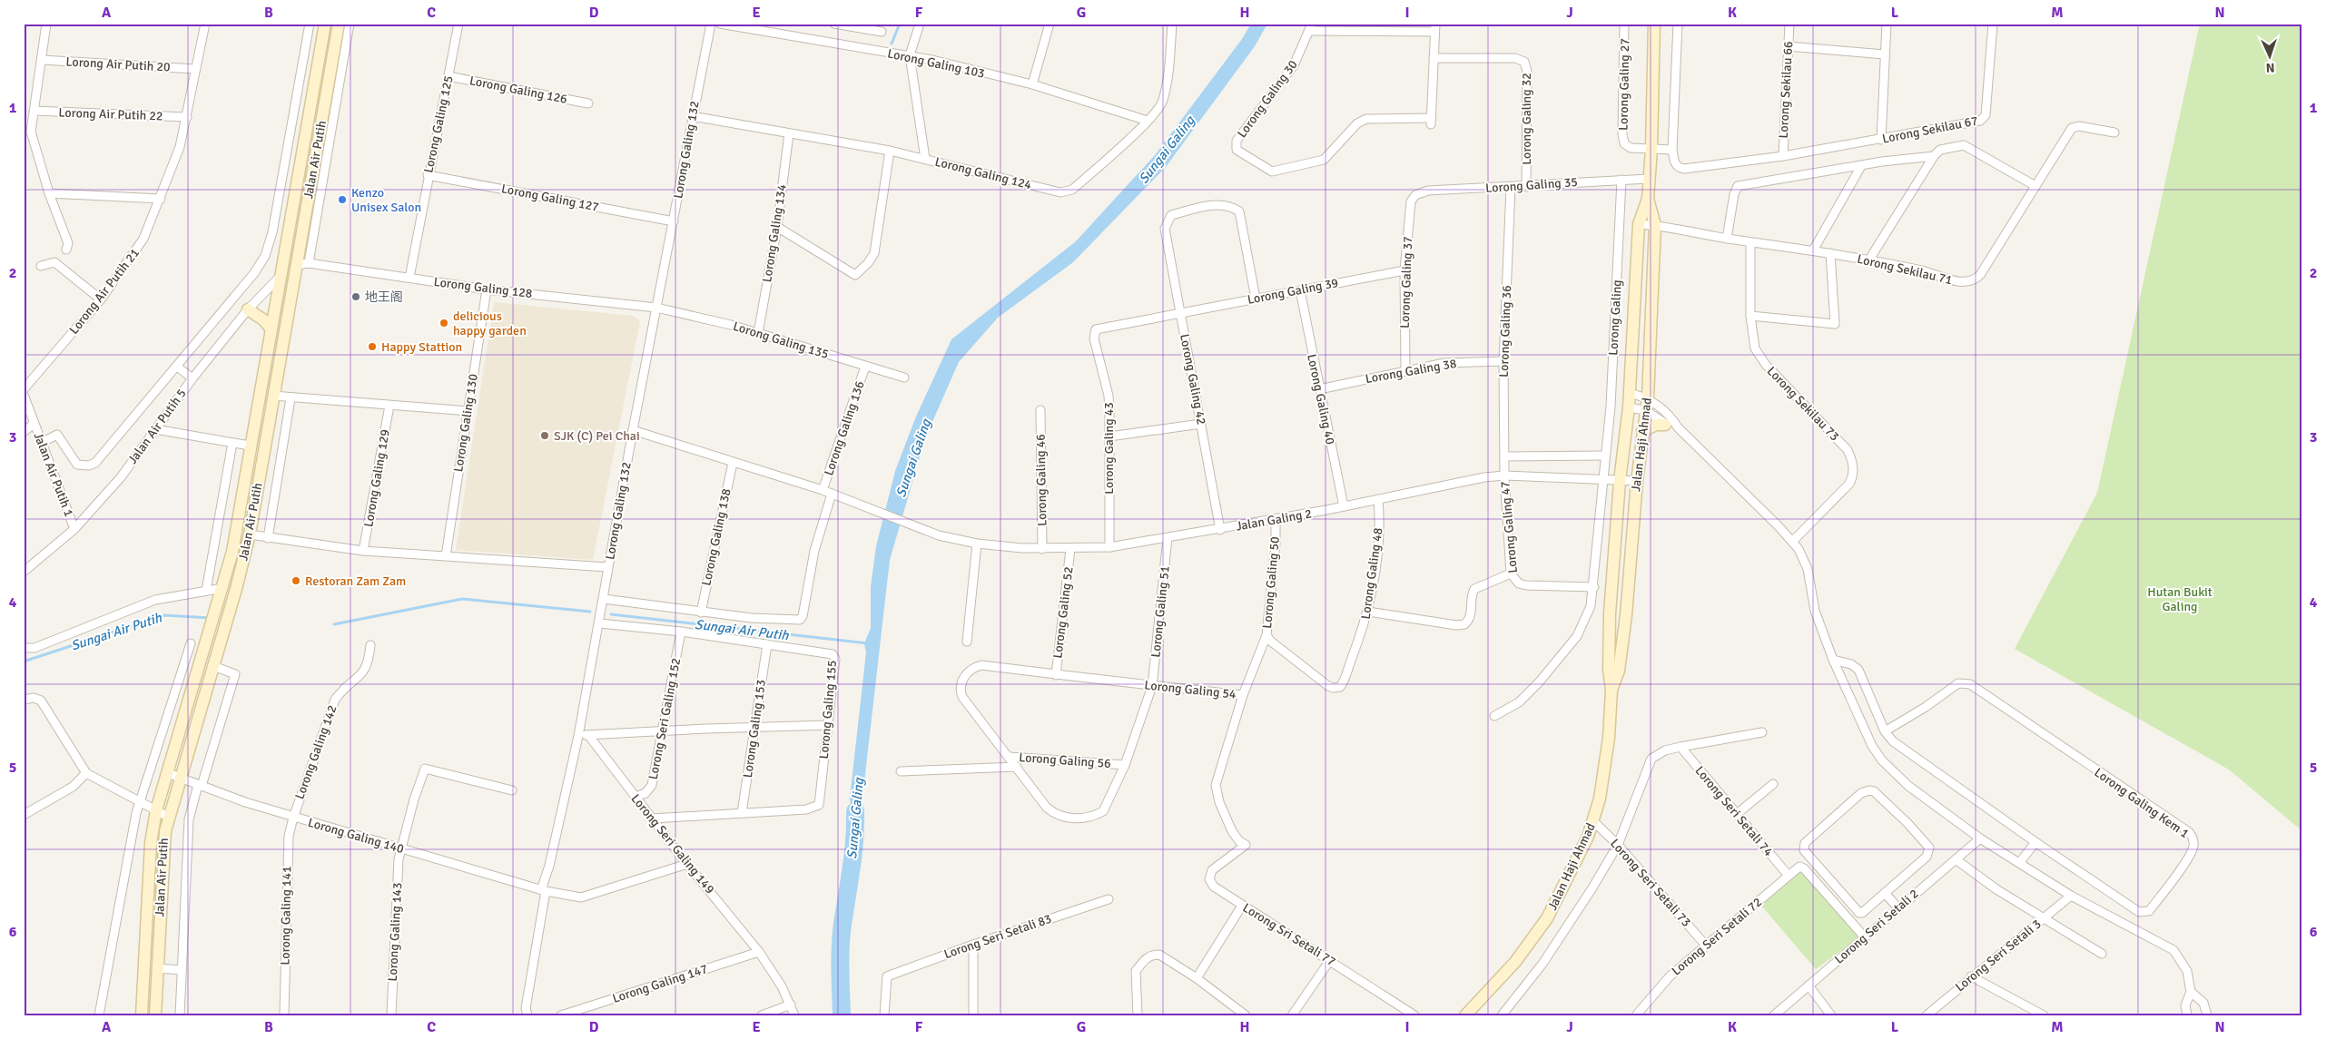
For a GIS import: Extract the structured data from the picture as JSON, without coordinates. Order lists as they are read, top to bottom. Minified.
{"streets":{"street":["Lorong Galing 103","Lorong Air Putih 20","Lorong Galing 27","Lorong Galing 126","Lorong Sekilau 66","Lorong Galing 30","Lorong Air Putih 22","Lorong Galing 32","Lorong Galing 125","Lorong Sekilau 67","Lorong Galing 132","Jalan Air Putih","Lorong Galing 124","Lorong Galing 35","Lorong Galing 127","Lorong Galing 134","Lorong Sekilau 71","Lorong Galing 37","Lorong Galing 128","Lorong Air Putih 21","Lorong Galing 39","Lorong Galing","Lorong Galing 36","Lorong Galing 135","Lorong Galing 38","Lorong Galing 42","Lorong Galing 40","Lorong Sekilau 73","Lorong Galing 130","Jalan Air Putih 5","Lorong Galing 136","Jalan Haji Ahmad","Lorong Galing 43","Jalan Air Putih 1","Lorong Galing 129","Lorong Galing 46","Jalan Galing 2","Lorong Galing 47","Lorong Galing 138","Lorong Galing 48","Lorong Galing 50","Lorong Galing 51","Lorong Galing 52","Lorong Galing 54","Lorong Galing 155","Lorong Seri Galing 152","Lorong Galing 153","Lorong Galing 142","Lorong Galing 56","Lorong Galing Kem 1","Lorong Seri Setali 74","Lorong Galing 140","Lorong Seri Galing 149","Lorong Seri Setali 73","Lorong Galing 141","Lorong Seri Setali 2","Lorong Galing 143","Lorong Sri Setali 77","Lorong Seri Setali 83","Lorong Seri Setali 72","Lorong Seri Setali 3","Lorong Galing 147"]},"crossings":[["Lorong Galing 103","Lorong Galing 124"],["Lorong Air Putih 20","Lorong Air Putih 21"],["Lorong Galing 27","Jalan Haji Ahmad"],["Lorong Galing 126","Lorong Galing 125"],["Lorong Sekilau 66","Lorong Sekilau 67"],["Lorong Galing 30","Lorong Galing 32"],["Lorong Air Putih 22","Lorong Air Putih 21"],["Lorong Galing 32","Lorong Galing 35"],["Lorong Galing 125","Lorong Galing 127"],["Lorong Galing 125","Lorong Galing 128"],["Lorong Galing 132","Lorong Galing 124"],["Lorong Galing 132","Lorong Galing 127"],["Lorong Galing 132","Lorong Galing 128"],["Lorong Galing 132","Lorong Galing 135"],["Lorong Galing 132","Jalan Galing 2"],["Lorong Galing 132","Lorong Galing 155"],["Lorong Galing 132","Lorong Galing 140"],["Jalan Air Putih","Lorong Galing 128"],["Jalan Air Putih","Jalan Air Putih 5"],["Jalan Air Putih","Lorong Galing 140"],["Lorong Galing 124","Lorong Galing 134"],["Lorong Galing 35","Lorong Galing 37"],["Lorong Galing 35","Lorong Galing"],["Lorong Galing 35","Lorong Galing 36"],["Lorong Galing 35","Jalan Haji Ahmad"],["Lorong Galing 134","Lorong Galing 135"],["Lorong Sekilau 71","Lorong Sekilau 73"],["Lorong Sekilau 71","Jalan Haji Ahmad"],["Lorong Galing 37","Lorong Galing 39"],["Lorong Galing 37","Lorong Galing 38"],["Lorong Galing 128","Lorong Galing 135"],["Lorong Galing 128","Lorong Galing 130"],["Lorong Galing 39","Lorong Galing 42"],["Lorong Galing 39","Lorong Galing 40"],["Lorong Galing 39","Lorong Galing 43"],["Lorong Galing","Jalan Galing 2"],["Lorong Galing","Lorong Galing 47"],["Lorong Galing 36","Lorong Galing 38"],["Lorong Galing 36","Jalan Galing 2"],["Lorong Galing 36","Lorong Galing 47"],["Lorong Galing 135","Lorong Galing 136"],["Lorong Galing 38","Lorong Galing 40"],["Lorong Galing 42","Lorong Galing 43"],["Lorong Galing 42","Jalan Galing 2"],["Lorong Galing 40","Jalan Galing 2"],["Jalan Air Putih 5","Jalan Air Putih 1"],["Lorong Galing 136","Jalan Galing 2"],["Jalan Haji Ahmad","Jalan Galing 2"],["Jalan Haji Ahmad","Lorong Seri Setali 73"],["Lorong Galing 43","Jalan Galing 2"],["Lorong Galing 46","Jalan Galing 2"],["Jalan Galing 2","Lorong Galing 47"],["Jalan Galing 2","Lorong Galing 138"],["Jalan Galing 2","Lorong Galing 48"],["Jalan Galing 2","Lorong Galing 50"],["Jalan Galing 2","Lorong Galing 51"],["Jalan Galing 2","Lorong Galing 52"],["Lorong Galing 48","Lorong Galing 50"],["Lorong Galing 50","Lorong Galing 54"],["Lorong Galing 51","Lorong Galing 54"],["Lorong Galing 51","Lorong Galing 56"],["Lorong Galing 52","Lorong Galing 54"],["Lorong Galing 54","Lorong Galing 56"],["Lorong Galing 54","Lorong Sri Setali 77"],["Lorong Galing 155","Lorong Seri Galing 152"],["Lorong Galing 155","Lorong Galing 153"],["Lorong Galing 155","Lorong Seri Galing 149"],["Lorong Seri Galing 152","Lorong Seri Galing 149"],["Lorong Galing 142","Lorong Galing 140"],["Lorong Galing 142","Lorong Galing 141"],["Lorong Seri Setali 74","Lorong Seri Setali 72"],["Lorong Galing 140","Lorong Seri Galing 149"],["Lorong Galing 140","Lorong Galing 141"],["Lorong Galing 140","Lorong Galing 143"],["Lorong Seri Galing 149","Lorong Galing 147"],["Lorong Seri Setali 73","Lorong Seri Setali 72"],["Lorong Seri Setali 2","Lorong Seri Setali 72"]],"water":["Sungai Galing","Sungai Air Putih"],"parks":["Hutan Bukit Galing"],"places":["Kenzo Unisex Salon","地王阁","delicious happy garden","Happy Stattion","SJK (C) Pei Chai","Restoran Zam Zam"],"north":"bottom","grid":{"columns":["A","B","C","D","E","F","G","H","I","J","K","L","M","N"],"rows":["1","2","3","4","5","6"]}}
